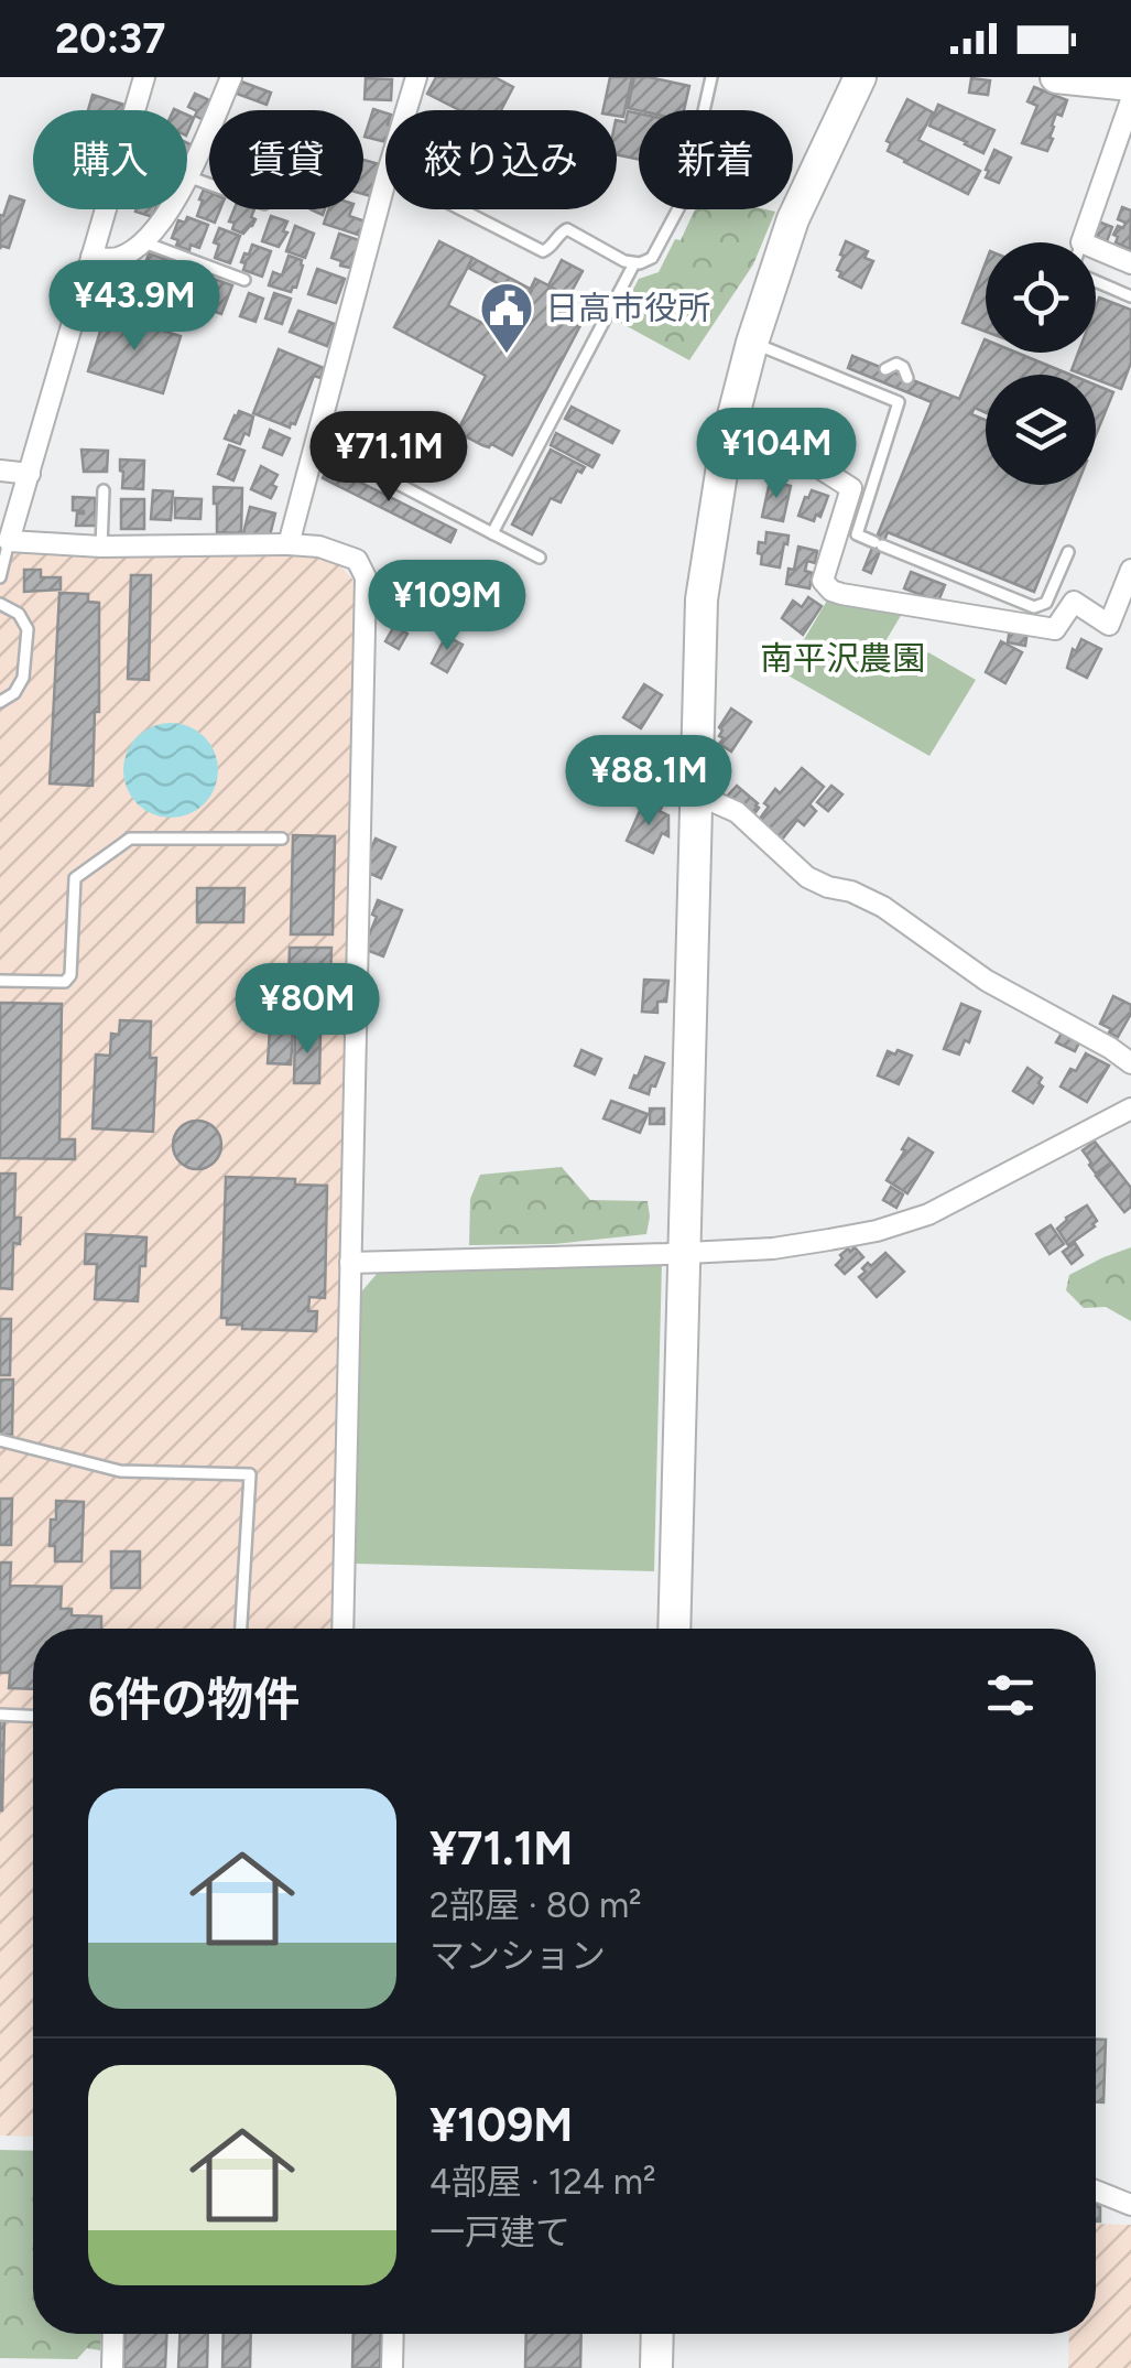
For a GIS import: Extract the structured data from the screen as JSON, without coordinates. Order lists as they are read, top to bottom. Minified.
{"parks":["南平沢農園"],"places":{"public building":["日高市役所"]},"page":{"status":"20:37","chip":["購入","賃貸","絞り込み","新着"],"price":["¥43.9M","¥104M","¥71.1M","¥109M","¥88.1M","¥80M"],"heading":"6件の物件","list":[{"name":"¥71.1M","note":"2部屋 · 80 m² · マンション"},{"name":"¥109M","note":"4部屋 · 124 m² · 一戸建て"}]}}
